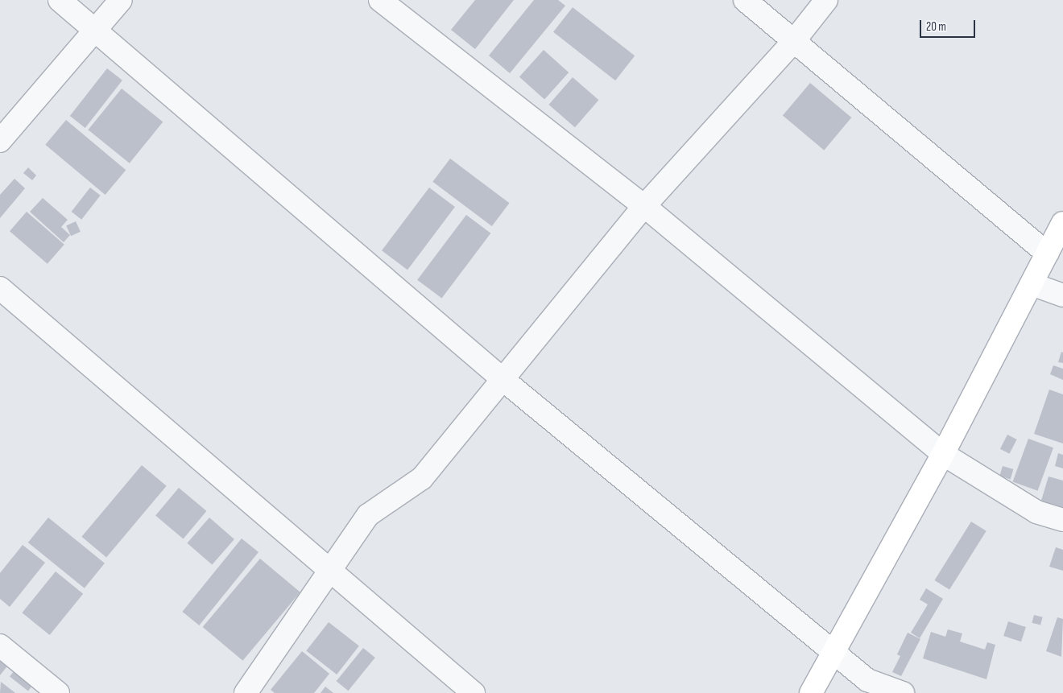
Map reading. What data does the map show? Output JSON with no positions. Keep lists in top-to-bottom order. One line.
{"scale_bar":"20 m"}
